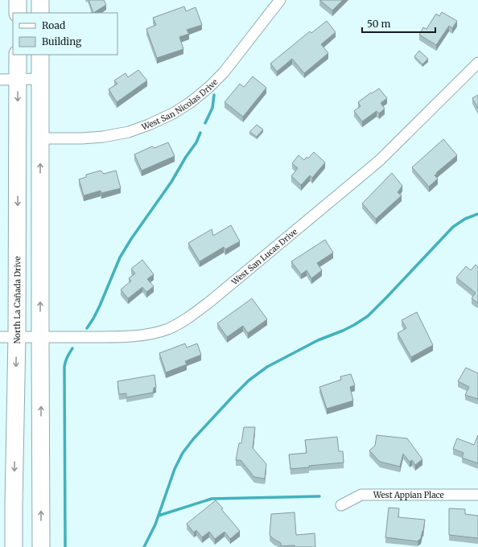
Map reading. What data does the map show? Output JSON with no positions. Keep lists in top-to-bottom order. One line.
{"streets":{"main road":["North La Cañada Drive"],"street":["West San Nicolas Drive","West San Lucas Drive","West Appian Place"]},"crossings":[["West San Lucas Drive","North La Cañada Drive"]],"legend":["Road","Building"],"scale_bar":"50 m"}
